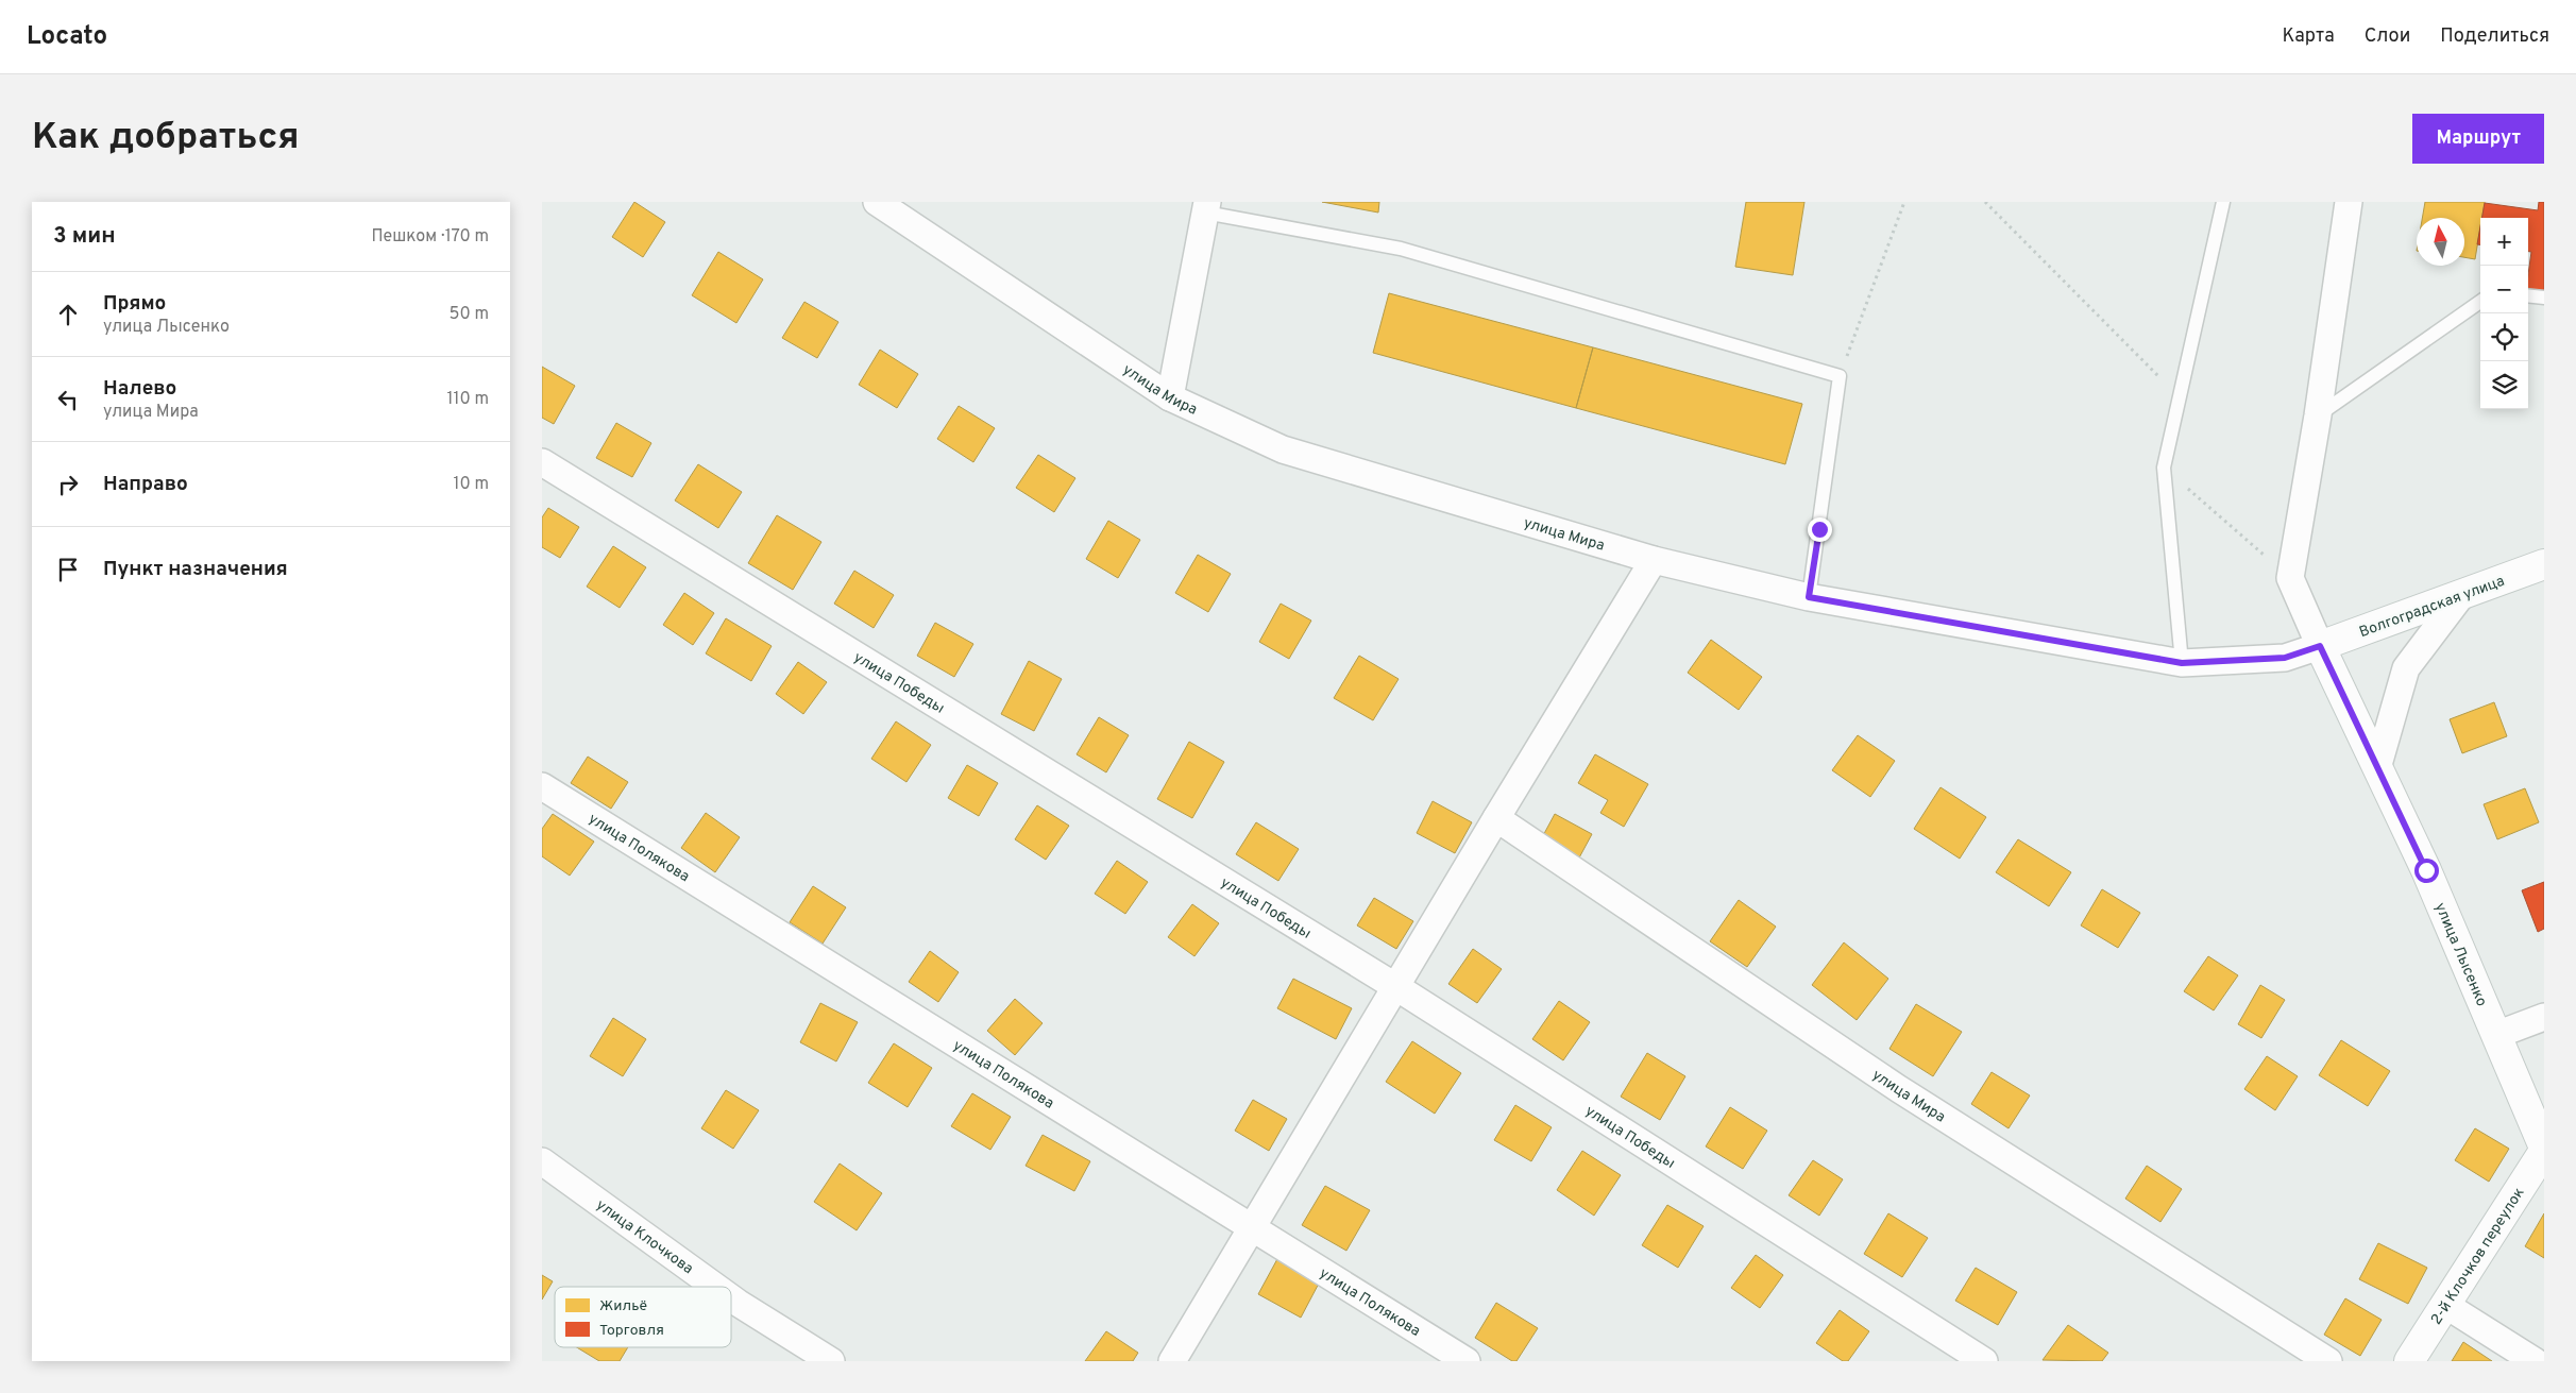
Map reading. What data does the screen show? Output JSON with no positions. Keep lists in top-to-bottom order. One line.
{"streets":{"street":["улица Мира","Волгоградская улица","улица Победы","улица Полякова","улица Лысенко","улица Клочкова","2-й Клочков переулок"]},"crossings":[["улица Мира","Волгоградская улица"],["улица Мира","улица Лысенко"],["Волгоградская улица","улица Лысенко"],["улица Лысенко","2-й Клочков переулок"]],"legend":["Жильё","Торговля"],"north":"top","page":{"header":"Locato","nav":["Карта","Слои","Поделиться"],"buttons":"Маршрут","title":"Как добраться","heading":["3 мин","Пешком · 170 m"],"map_buttons":["+","−"],"list":[["Прямо","улица Лысенко","50 m"],["Налево","улица Мира","110 m"],["Направо","10 m"],"Пункт назначения"]}}
